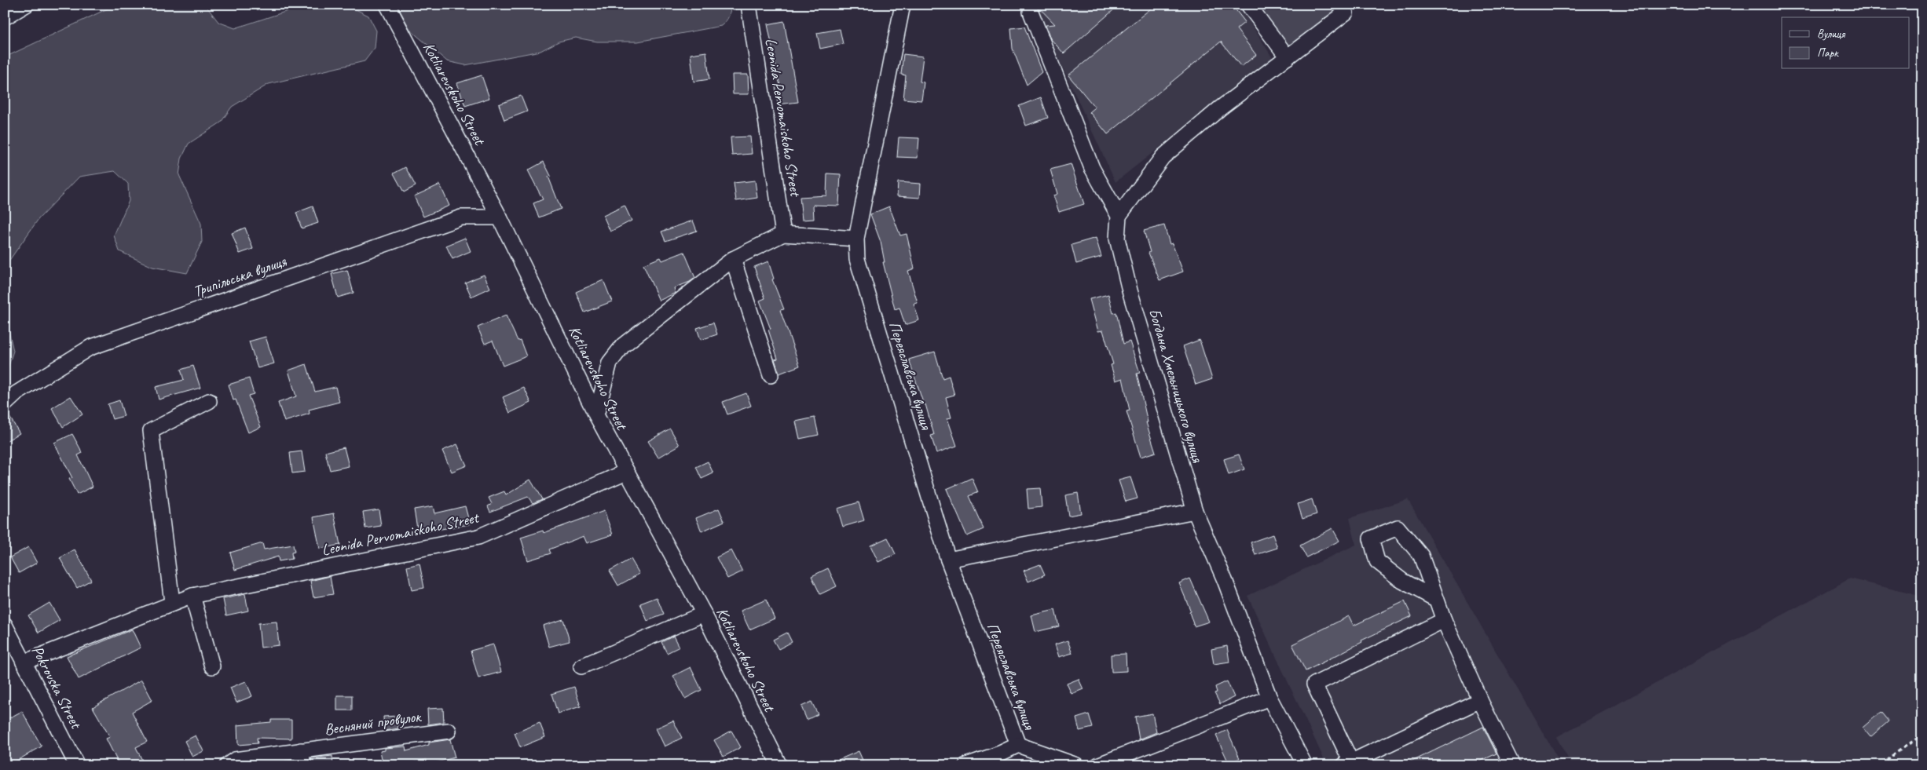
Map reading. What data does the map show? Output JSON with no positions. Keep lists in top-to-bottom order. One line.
{"streets":{"street":["Kotliarevskoho Street","Leonida Pervomaiskoho Street","Трипільська вулиця","Переяславська вулиця","Богдана Хмельницького вулиця","Pokrovska Street","Весняний провулок"]},"crossings":[["Kotliarevskoho Street","Leonida Pervomaiskoho Street"],["Kotliarevskoho Street","Трипільська вулиця"],["Leonida Pervomaiskoho Street","Pokrovska Street"]],"legend":["Вулиця","Парк"]}
